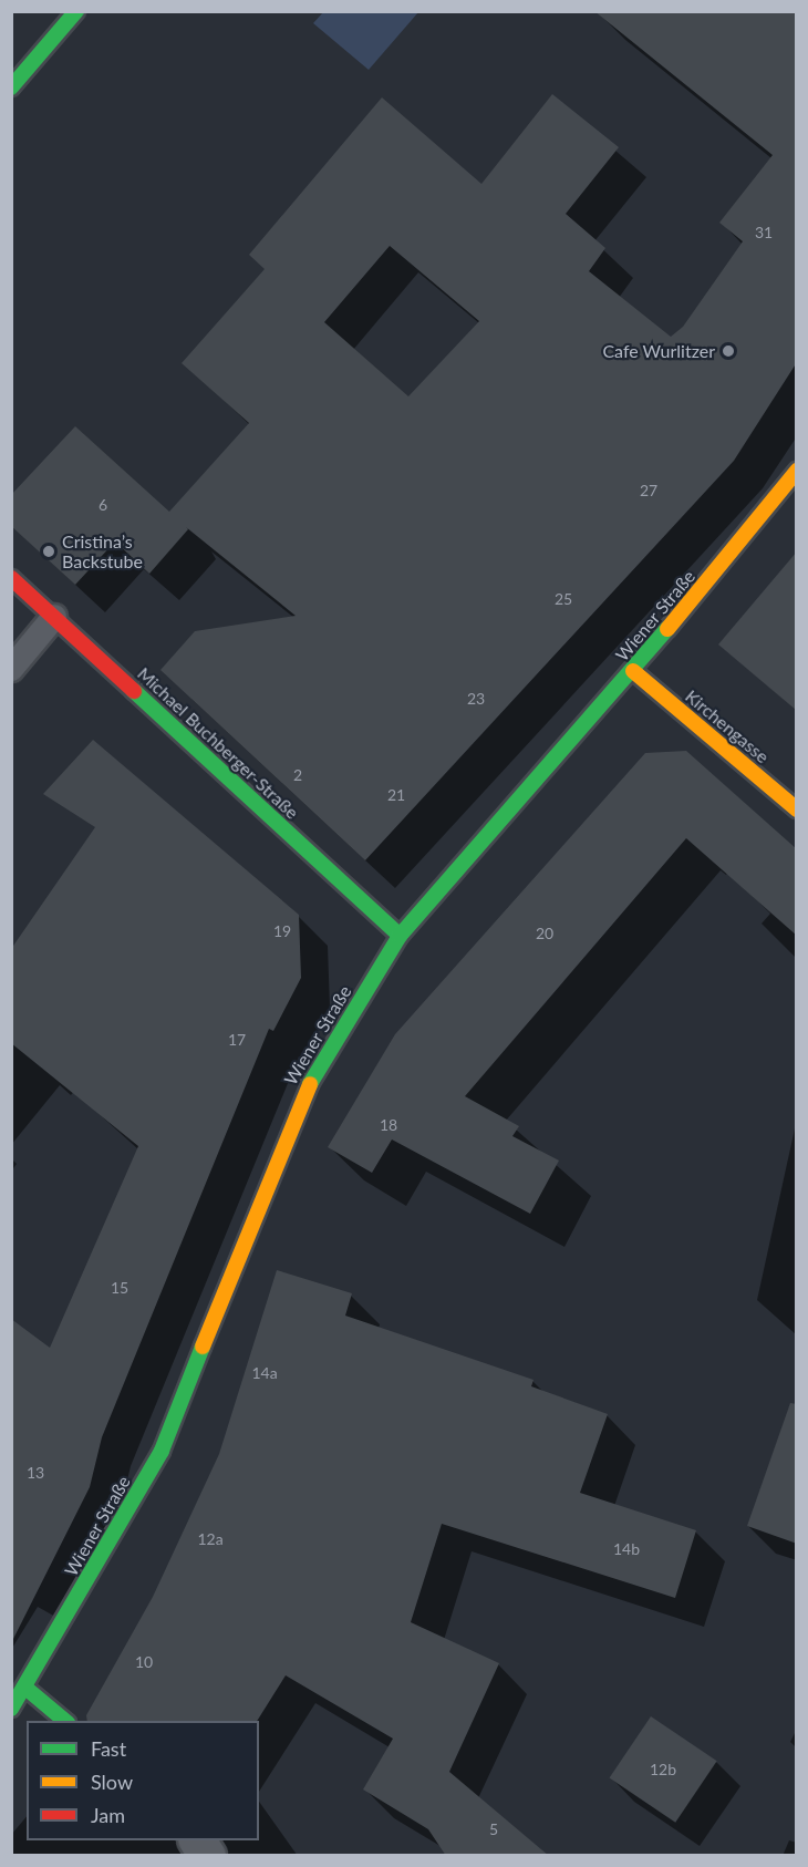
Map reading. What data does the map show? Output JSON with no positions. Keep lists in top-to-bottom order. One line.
{"streets":{"main road":["Wiener Straße","Kirchengasse","Michael Buchberger-Straße"]},"crossings":[["Wiener Straße","Kirchengasse"],["Wiener Straße","Michael Buchberger-Straße"]],"places":["Cafe Wurlitzer","Cristina’s Backstube"],"house_numbers":["31","27","6","25","23","2","21","19","20","17","18","15","14a","13","12a","14b","10","12b","5"],"legend":["Fast","Slow","Jam"]}
